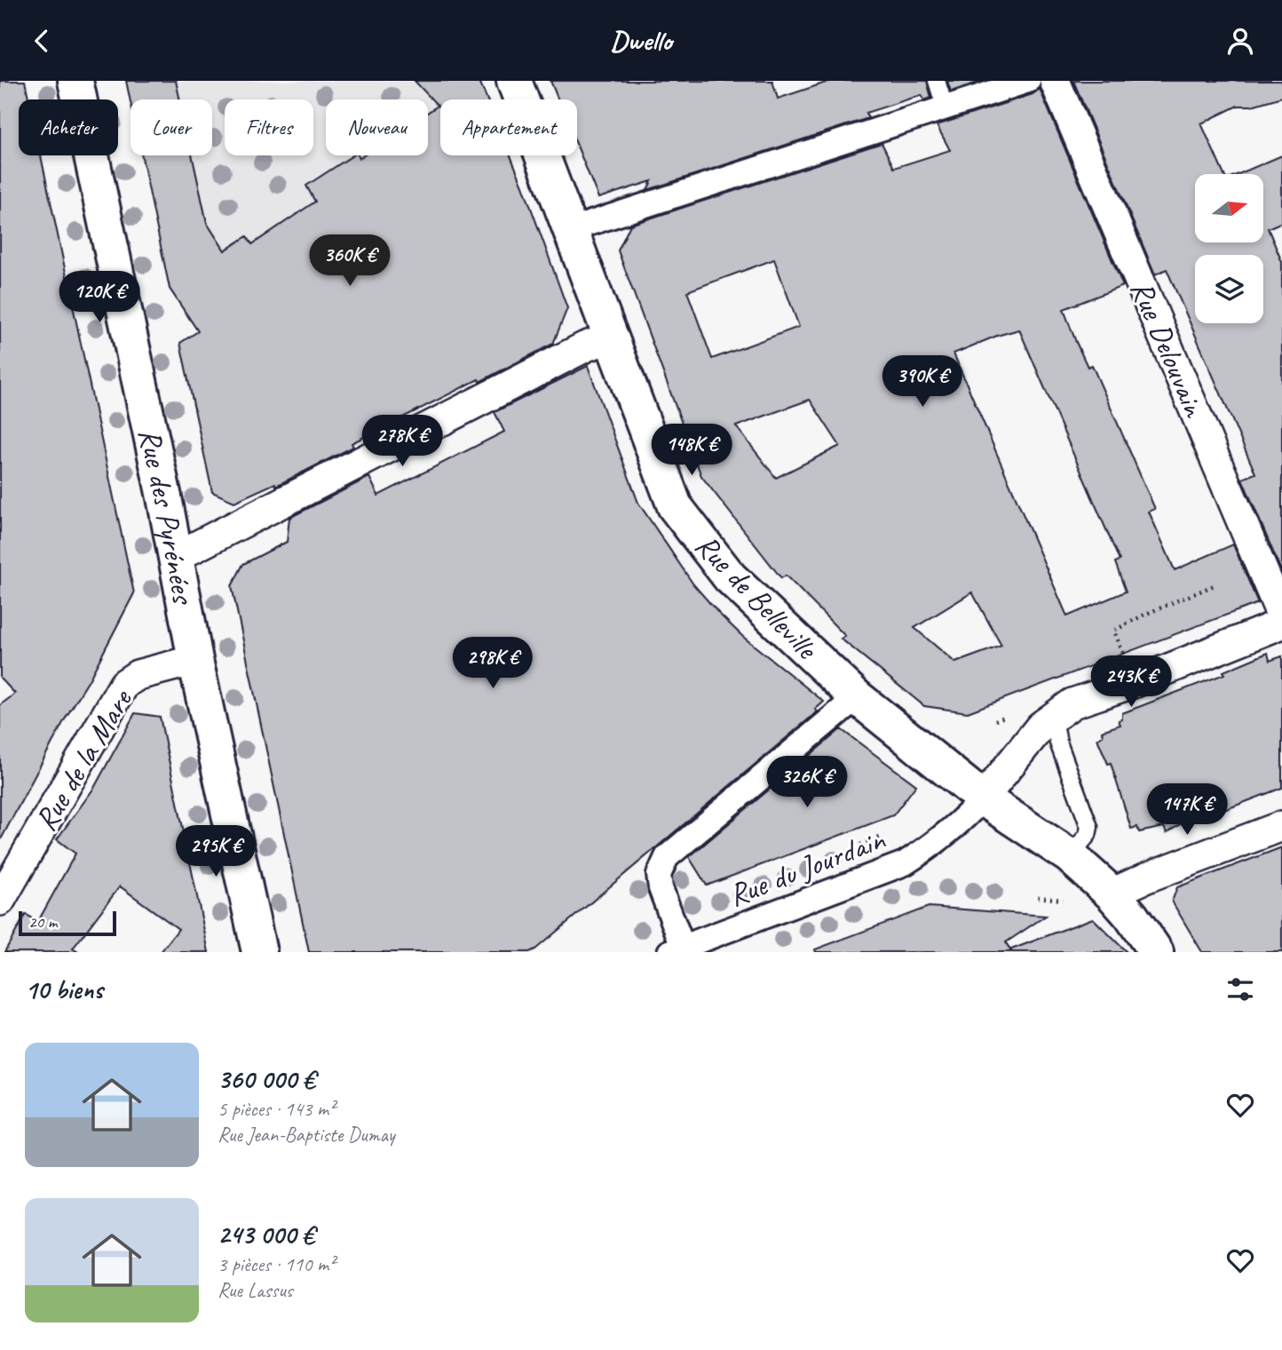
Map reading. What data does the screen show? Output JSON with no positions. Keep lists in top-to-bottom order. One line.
{"streets":{"main road":["Rue des Pyrénées","Rue de Belleville"],"street":["Rue Delouvain","Rue de la Mare","Rue du Jourdain"]},"crossings":[["Rue des Pyrénées","Rue de la Mare"],["Rue de Belleville","Rue du Jourdain"]],"scale_bar":"20 m","north":"right","page":{"header":"Dwello","chip":["Acheter","Louer","Filtres","Nouveau","Appartement"],"price":["360K €","120K €","390K €","278K €","148K €","298K €","243K €","326K €","147K €","295K €"],"scale":"20 m","heading":"10 biens","list":[{"name":"360 000 €","note":"5 pièces · 143 m² · Rue Jean-Baptiste Dumay"},{"name":"243 000 €","note":"3 pièces · 110 m² · Rue Lassus"}]}}
